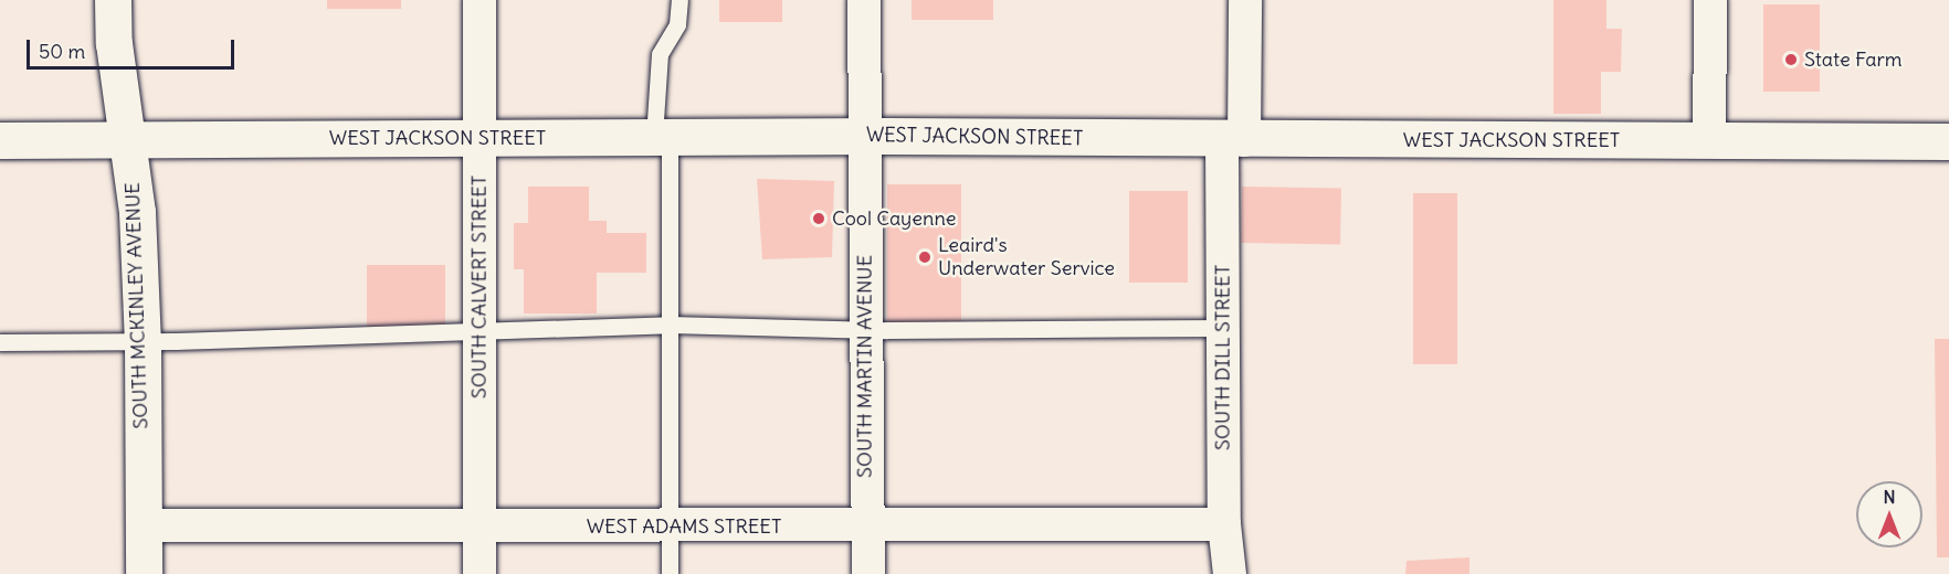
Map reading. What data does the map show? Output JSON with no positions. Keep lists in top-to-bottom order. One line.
{"streets":{"main road":["WEST JACKSON STREET","SOUTH MCKINLEY AVENUE"],"street":["SOUTH CALVERT STREET","SOUTH DILL STREET","SOUTH MARTIN AVENUE","WEST ADAMS STREET"]},"crossings":[["WEST JACKSON STREET","SOUTH CALVERT STREET"],["WEST JACKSON STREET","SOUTH MCKINLEY AVENUE"],["WEST JACKSON STREET","SOUTH DILL STREET"],["WEST JACKSON STREET","SOUTH MARTIN AVENUE"],["SOUTH CALVERT STREET","WEST ADAMS STREET"],["SOUTH MCKINLEY AVENUE","WEST ADAMS STREET"],["SOUTH DILL STREET","WEST ADAMS STREET"],["SOUTH MARTIN AVENUE","WEST ADAMS STREET"]],"places":["State Farm","Cool Cayenne","Leaird's Underwater Service"],"scale_bar":"50 m","north":"top"}
